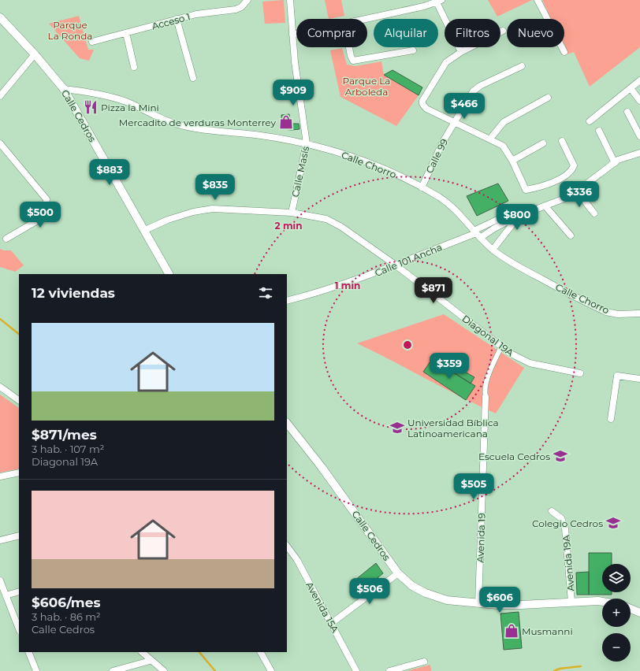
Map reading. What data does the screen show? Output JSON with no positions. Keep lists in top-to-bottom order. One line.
{"streets":{"street":["Acceso 1","Calle Cedros","Calle 99","Calle Chorro","Calle Masís","Calle 101 Ancha","Diagonal 19A","Avenida 19","Avenida 19A","Avenida 15A"]},"crossings":[["Calle Cedros","Calle Chorro"],["Calle Cedros","Avenida 19"],["Calle Cedros","Avenida 19A"],["Calle 99","Calle Chorro"],["Calle Chorro","Calle Masís"],["Calle Chorro","Calle 101 Ancha"],["Calle Masís","Diagonal 19A"],["Calle 101 Ancha","Diagonal 19A"]],"parks":["Parque La Ronda","Parque La Arboleda"],"places":{"restaurant":["Pizza la Mini"],"shop":["Mercadito de verduras Monterrey","Musmanni"],"school or university":["Universidad Bíblica Latinoamericana","Escuela Cedros","Colegio Cedros"]},"page":{"chip":["Comprar","Alquilar","Filtros","Nuevo"],"price":["$909","$466","$883","$835","$336","$500","$800","$871","$359","$505","$506","$606"],"heading":"12 viviendas","list":[{"name":"$871/mes","note":"3 hab. · 107 m² · Diagonal 19A"},{"name":"$606/mes","note":"3 hab. · 86 m² · Calle Cedros"}],"map_buttons":["+","−"]},"rings":["2 min","1 min"]}
